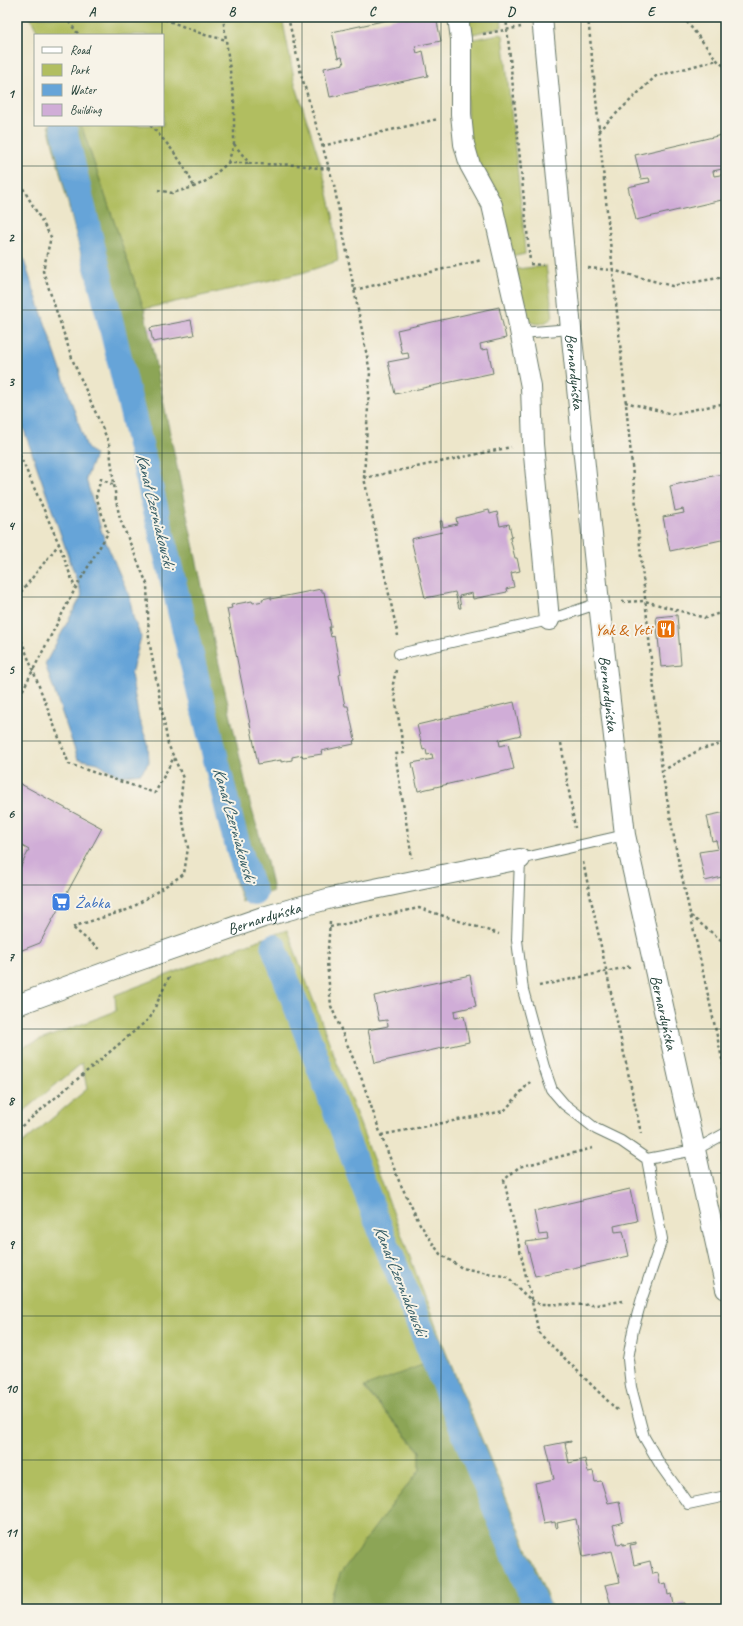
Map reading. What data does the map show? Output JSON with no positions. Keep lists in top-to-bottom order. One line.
{"streets":{"street":["Bernardyńska"]},"water":["Kanał Czerniakowski"],"places":{"restaurant":["Yak & Yeti"],"supermarket":["Żabka"]},"legend":["Road","Park","Water","Building"],"grid":{"columns":["A","B","C","D","E"],"rows":["1","2","3","4","5","6","7","8","9","10","11"]}}
